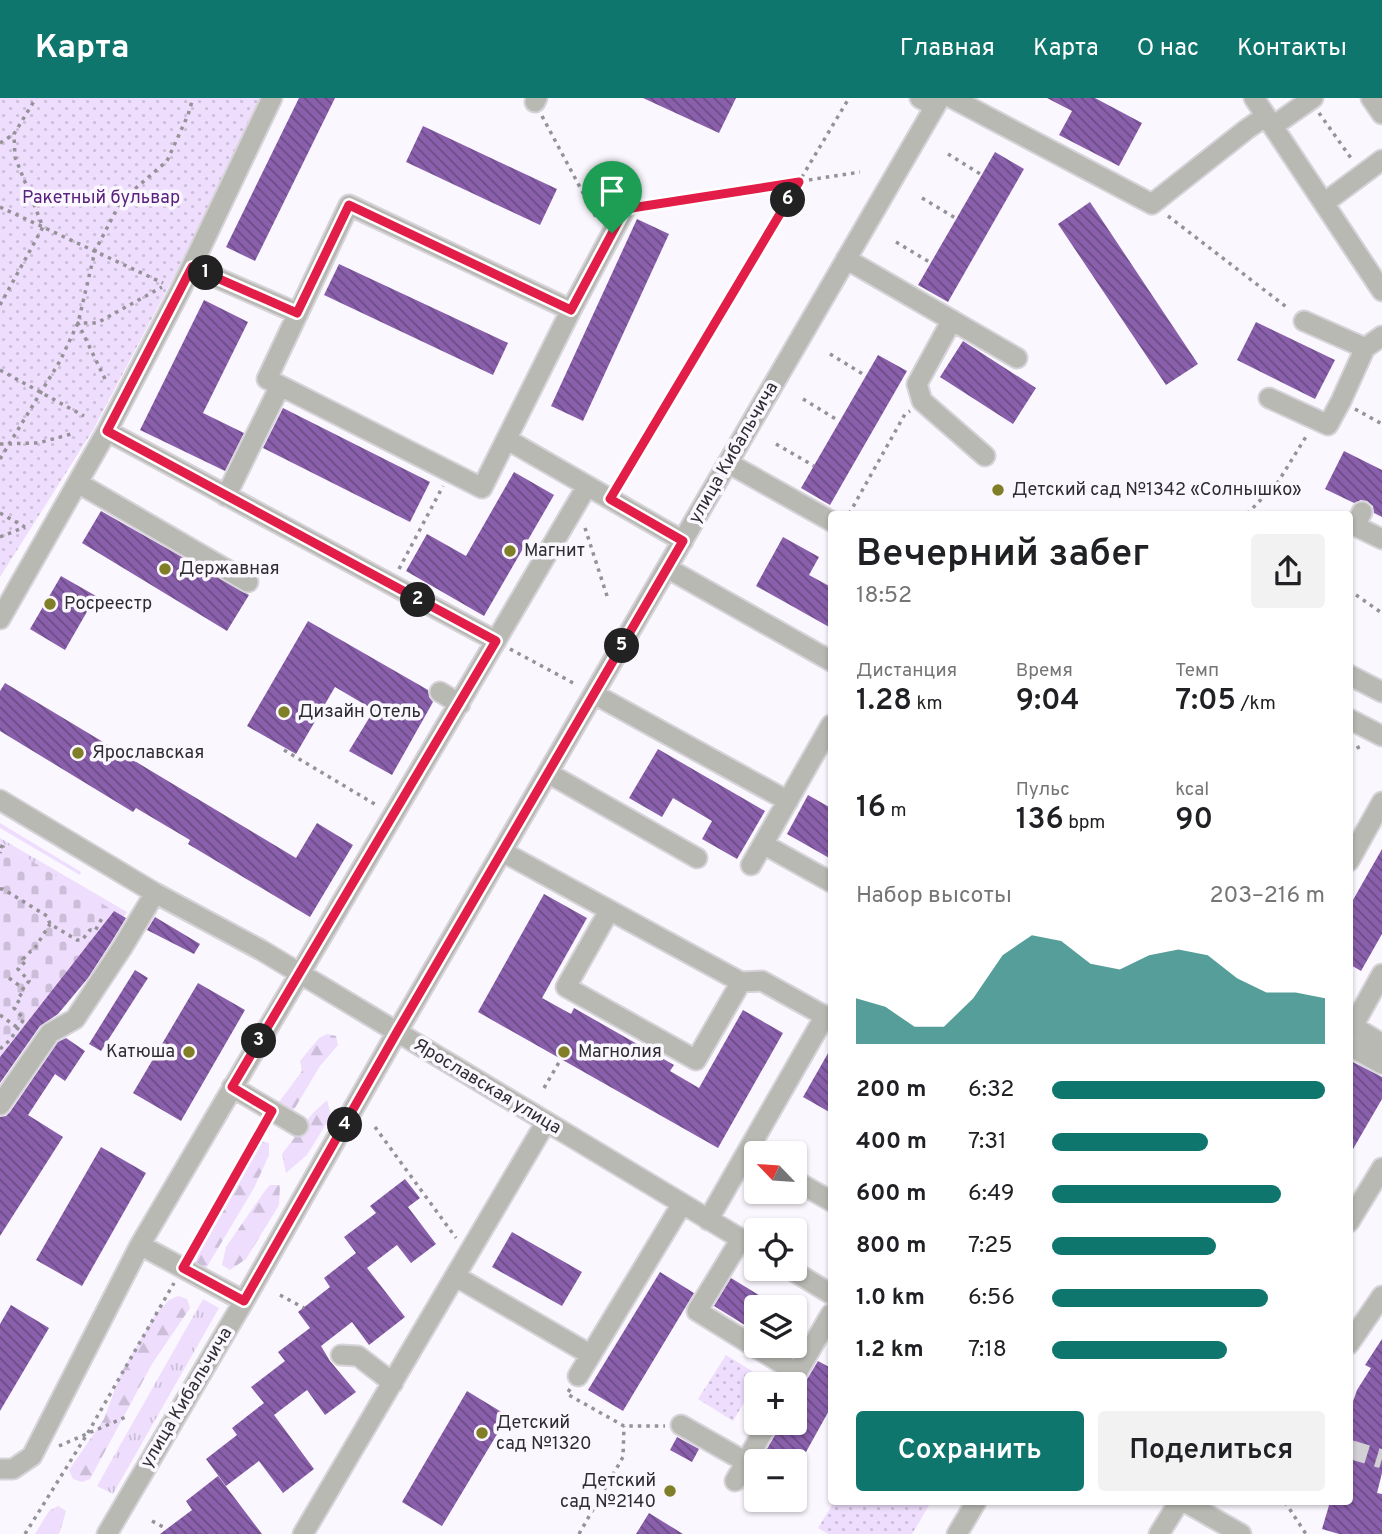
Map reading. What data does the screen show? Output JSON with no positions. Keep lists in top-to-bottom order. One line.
{"streets":{"street":["улица Кибальчича","Ярославская улица"]},"crossings":[["улица Кибальчича","Ярославская улица"]],"parks":["Ракетный бульвар"],"places":["Детский сад №1342 «Солнышко»","Магнит","Державная","Росреестр","Дизайн Отель","Ярославская","Катюша","Магнолия","Детский сад №1320","Детский сад №2140"],"north":"top left","page":{"header":"Карта","nav":["Главная","Карта","О нас","Контакты"],"pins":["6","1","2","5","3","4"],"heading":["Вечерний забег","18:52"],"stats":[["Дистанция","1.28 km"],["Время","9:04"],["Темп","7:05 /km"],["16 m"],["Пульс","136 bpm"],["kcal","90"]],"chart":["Набор высоты","203–216 m"],"list":[{"name":"200 m","note":"6:32"},{"name":"400 m","note":"7:31"},{"name":"600 m","note":"6:49"},{"name":"800 m","note":"7:25"},{"name":"1.0 km","note":"6:56"},{"name":"1.2 km","note":"7:18"}],"map_buttons":["+","−"],"buttons":["Сохранить","Поделиться"]}}
